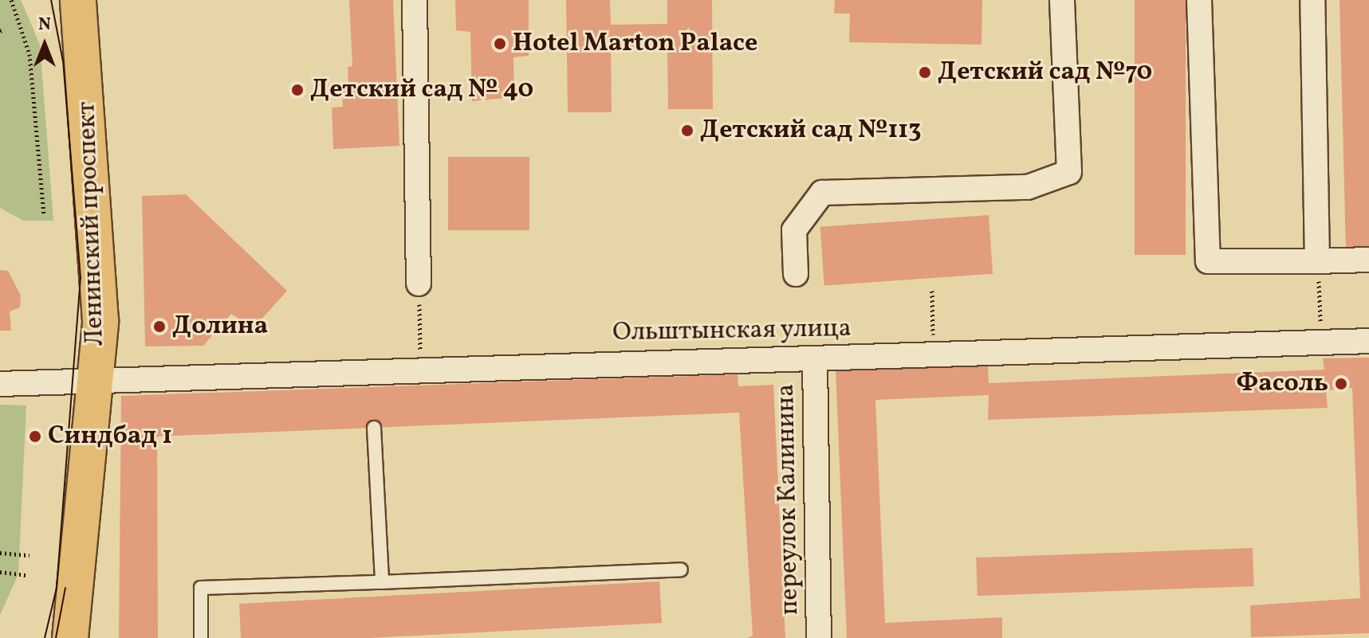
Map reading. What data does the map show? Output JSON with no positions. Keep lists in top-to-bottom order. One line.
{"streets":{"main road":["Ленинский проспект"],"street":["Ольштынская улица","переулок Калинина"]},"crossings":[["Ленинский проспект","Ольштынская улица"],["Ольштынская улица","переулок Калинина"]],"places":["Hotel Marton Palace","Детский сад №70","Детский сад № 40","Детский сад №113","Долина","Фасоль","Синдбад 1"],"north":"top"}
